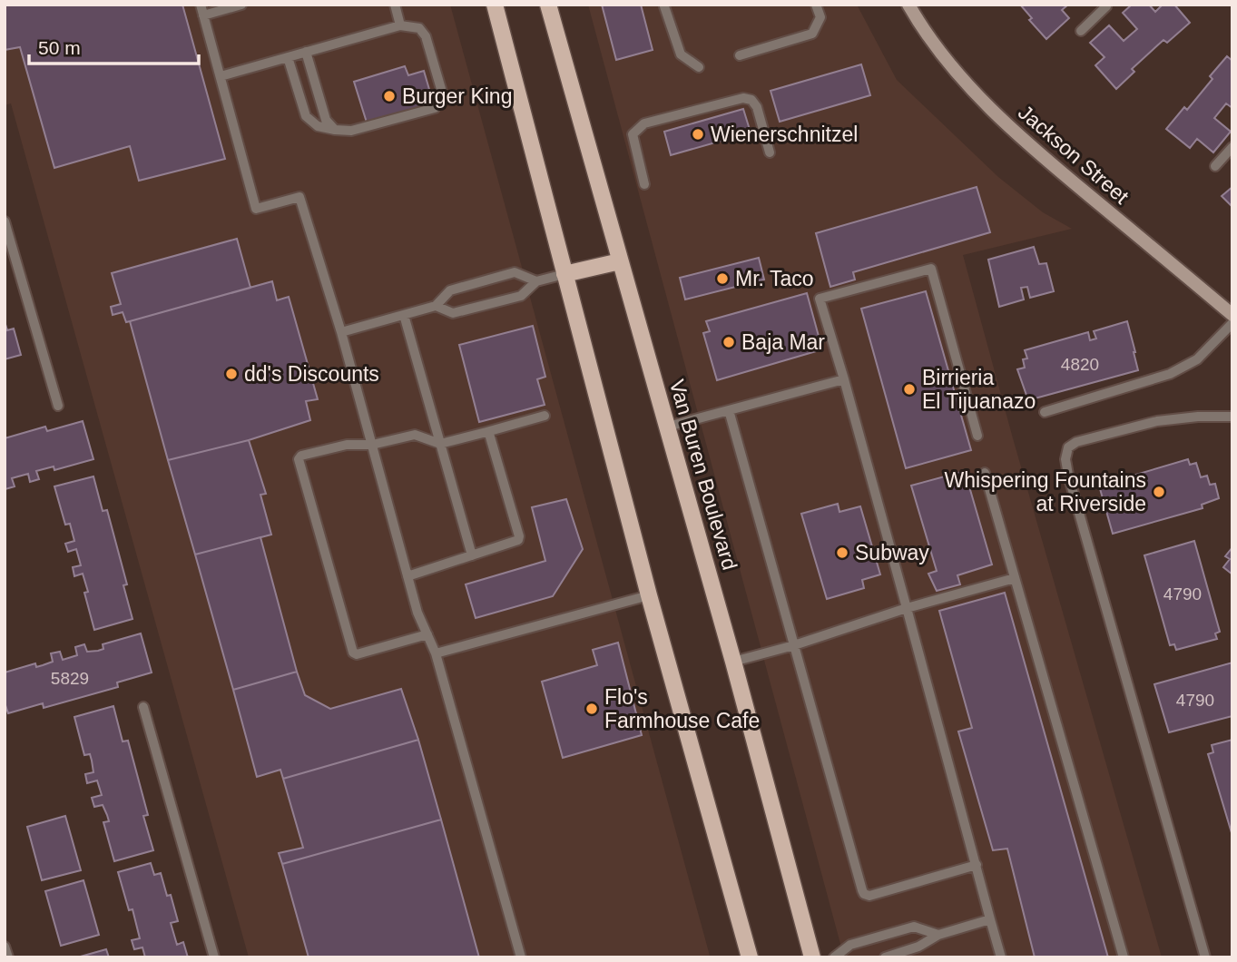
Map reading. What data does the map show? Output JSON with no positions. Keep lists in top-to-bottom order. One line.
{"streets":{"main road":["Jackson Street","Van Buren Boulevard"]},"places":["Burger King","Wienerschnitzel","Mr. Taco","Baja Mar","dd's Discounts","Birrieria El Tijuanazo","Whispering Fountains at Riverside","Subway","Flo's Farmhouse Cafe"],"house_numbers":["4820","4790","5829","4790"],"scale_bar":"50 m"}
